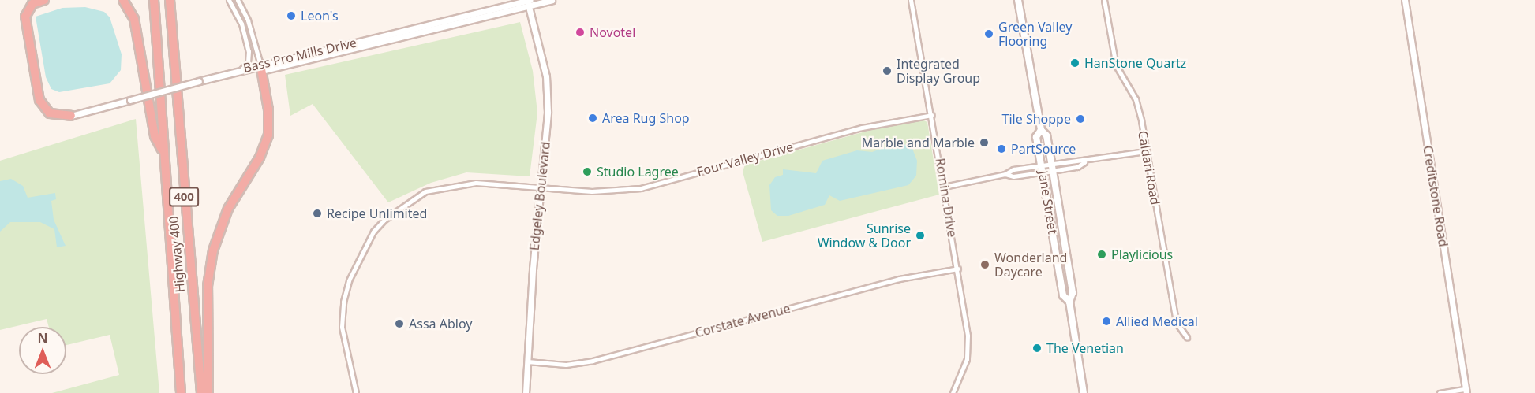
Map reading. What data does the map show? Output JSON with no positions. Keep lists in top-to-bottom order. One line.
{"streets":{"highway":["400","Highway 400"],"main road":["Jane Street"],"street":["Bass Pro Mills Drive","Four Valley Drive","Caldari Road","Edgeley Boulevard","Creditstone Road","Romina Drive","Corstate Avenue"]},"crossings":[["Bass Pro Mills Drive","Edgeley Boulevard"],["Four Valley Drive","Edgeley Boulevard"],["Four Valley Drive","Romina Drive"],["Edgeley Boulevard","Corstate Avenue"],["Romina Drive","Corstate Avenue"]],"places":["Leon's","Novotel","Green Valley Flooring","HanStone Quartz","Integrated Display Group","Area Rug Shop","Tile Shoppe","Marble and Marble","PartSource","Studio Lagree","Recipe Unlimited","Sunrise Window & Door","Playlicious","Wonderland Daycare","Allied Medical","Assa Abloy","The Venetian"],"north":"top"}
